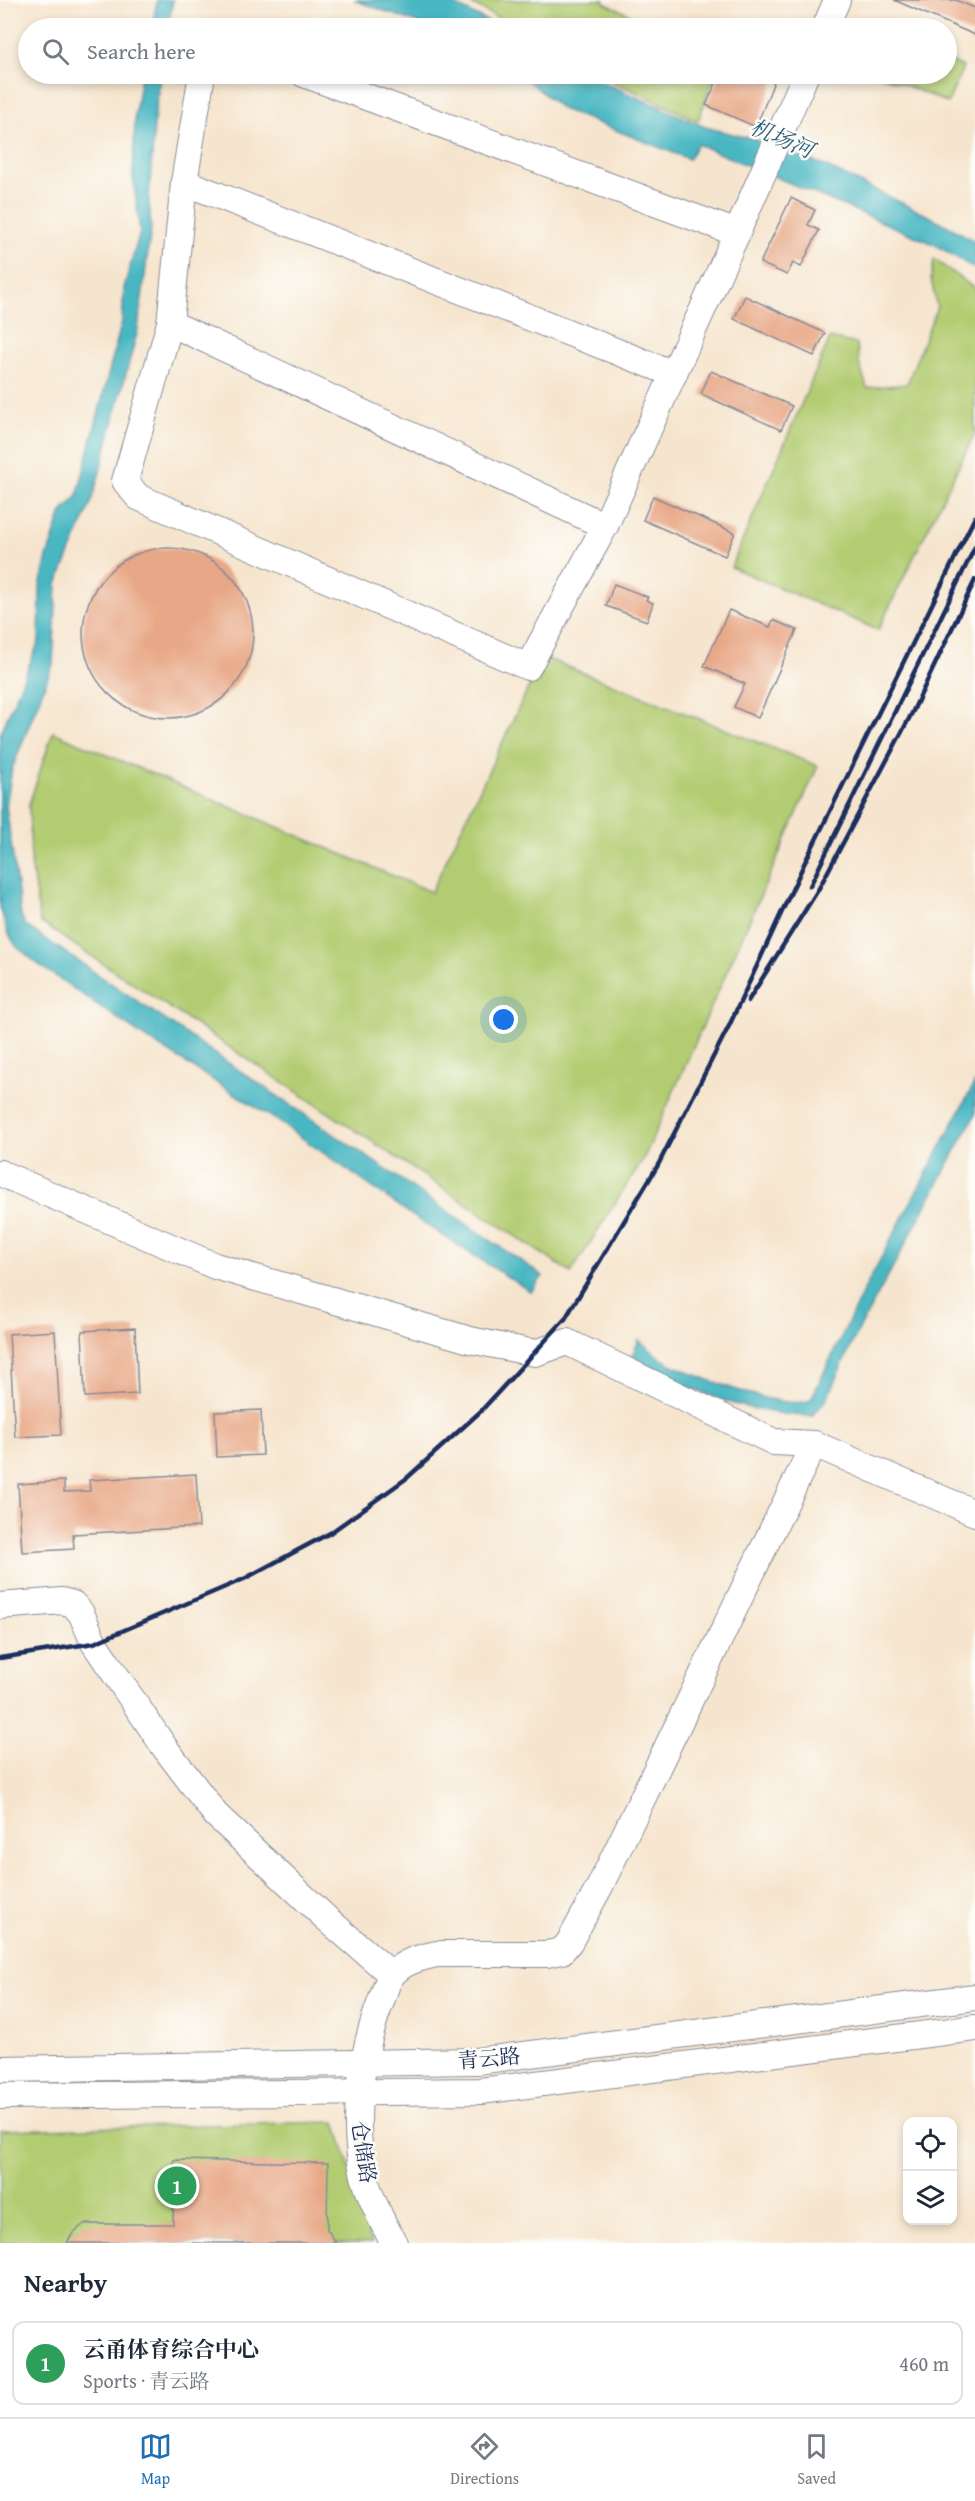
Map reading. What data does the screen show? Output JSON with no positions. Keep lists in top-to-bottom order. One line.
{"streets":{"street":["青云路","仓储路"]},"crossings":[["青云路","仓储路"]],"water":["机场河"],"page":{"search":"Search here","pins":"1","heading":"Nearby","list":[{"mark":"1","name":"云甬体育综合中心","note":"Sports · 青云路","value":"460 m"}],"nav":["Map","Directions","Saved"]}}
